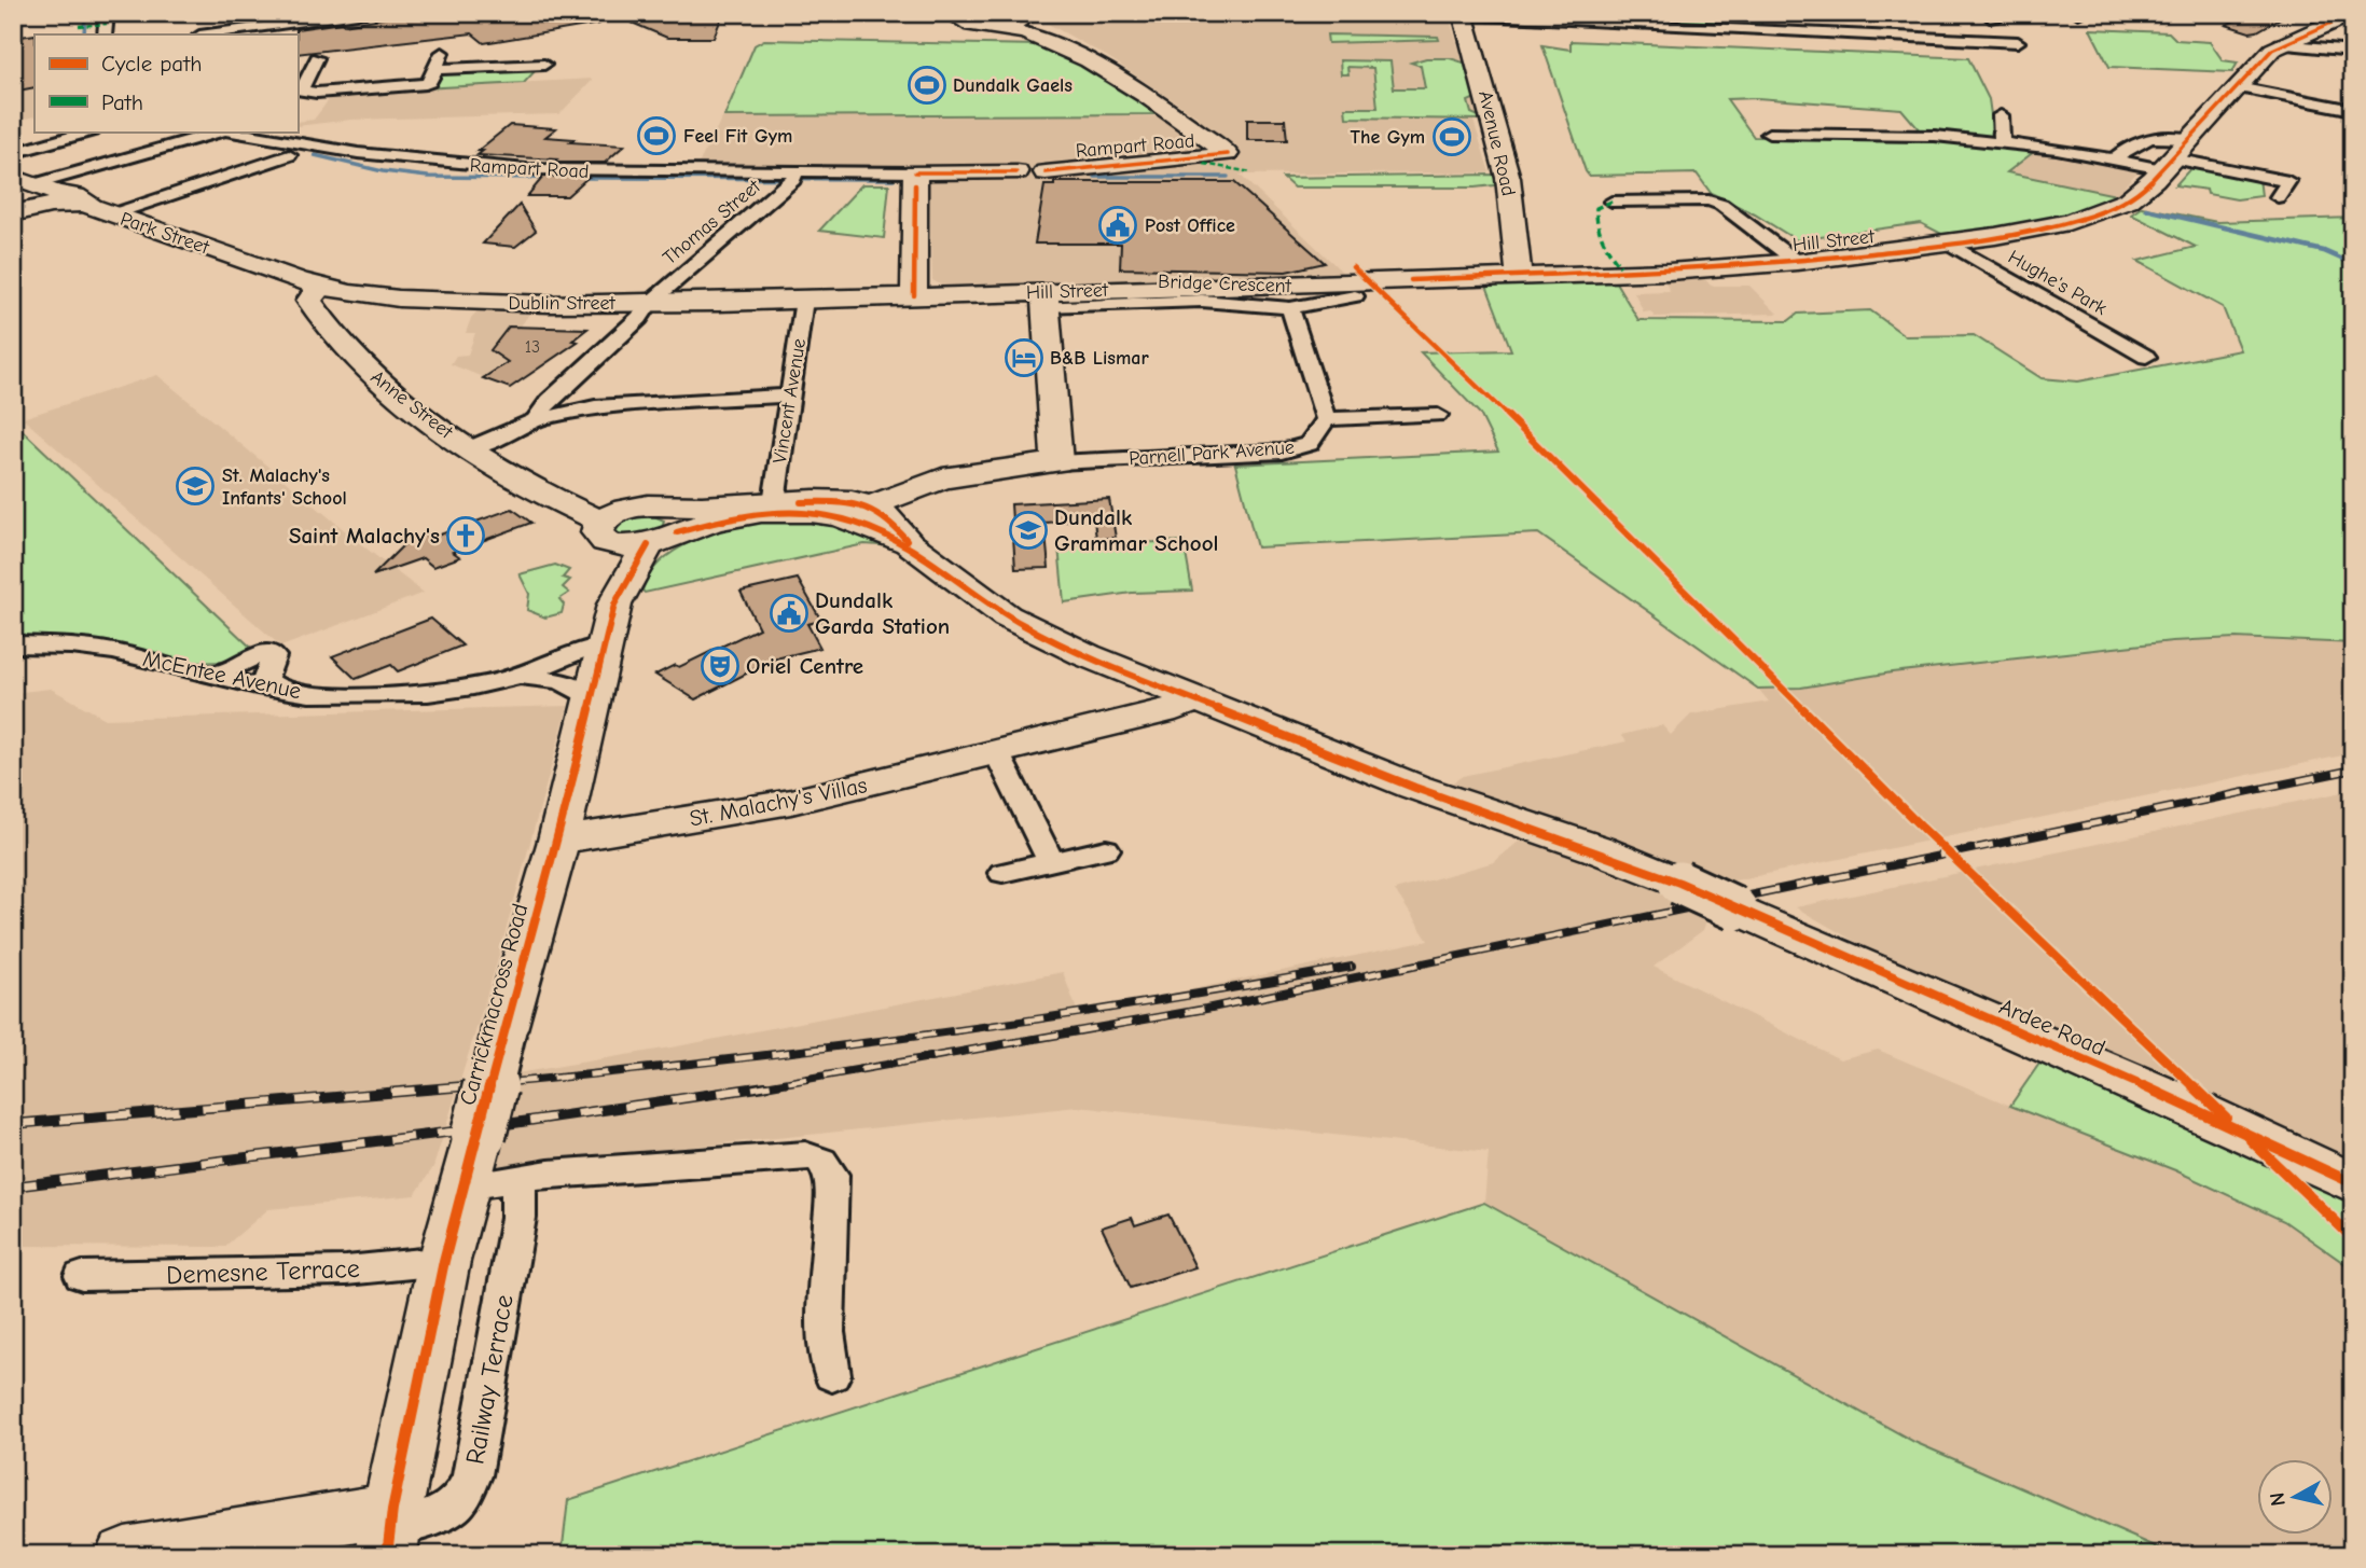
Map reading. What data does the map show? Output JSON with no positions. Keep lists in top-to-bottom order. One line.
{"streets":{"main road":["Avenue Road","Rampart Road","Park Street","Hill Street","Dublin Street","Anne Street","St. Malachy's Villas","Carrickmacross Road","Ardee Road"],"street":["Thomas Street","Hughe's Park","Bridge Crescent","Vincent Avenue","Parnell Park Avenue","McEntee Avenue","Demesne Terrace","Railway Terrace"]},"crossings":[["Avenue Road","Hill Street"],["Rampart Road","Thomas Street"],["Thomas Street","Dublin Street"],["Park Street","Dublin Street"],["Park Street","Anne Street"],["Hill Street","Hughe's Park"],["Hill Street","Bridge Crescent"],["Hill Street","Dublin Street"],["Hill Street","Vincent Avenue"],["Dublin Street","Vincent Avenue"],["Dublin Street","Anne Street"],["McEntee Avenue","Carrickmacross Road"],["St. Malachy's Villas","Carrickmacross Road"],["St. Malachy's Villas","Ardee Road"],["Carrickmacross Road","Demesne Terrace"]],"places":{"sports":["Dundalk Gaels","Feel Fit Gym","The Gym"],"public building":["Post Office","Dundalk Garda Station"],"hotel":["B&B Lismar"],"school or university":["St. Malachy's Infants' School","Dundalk Grammar School"],"church":["Saint Malachy's"],"theatre":["Oriel Centre"]},"house_numbers":["13"],"legend":["Cycle path","Path"],"north":"left"}
